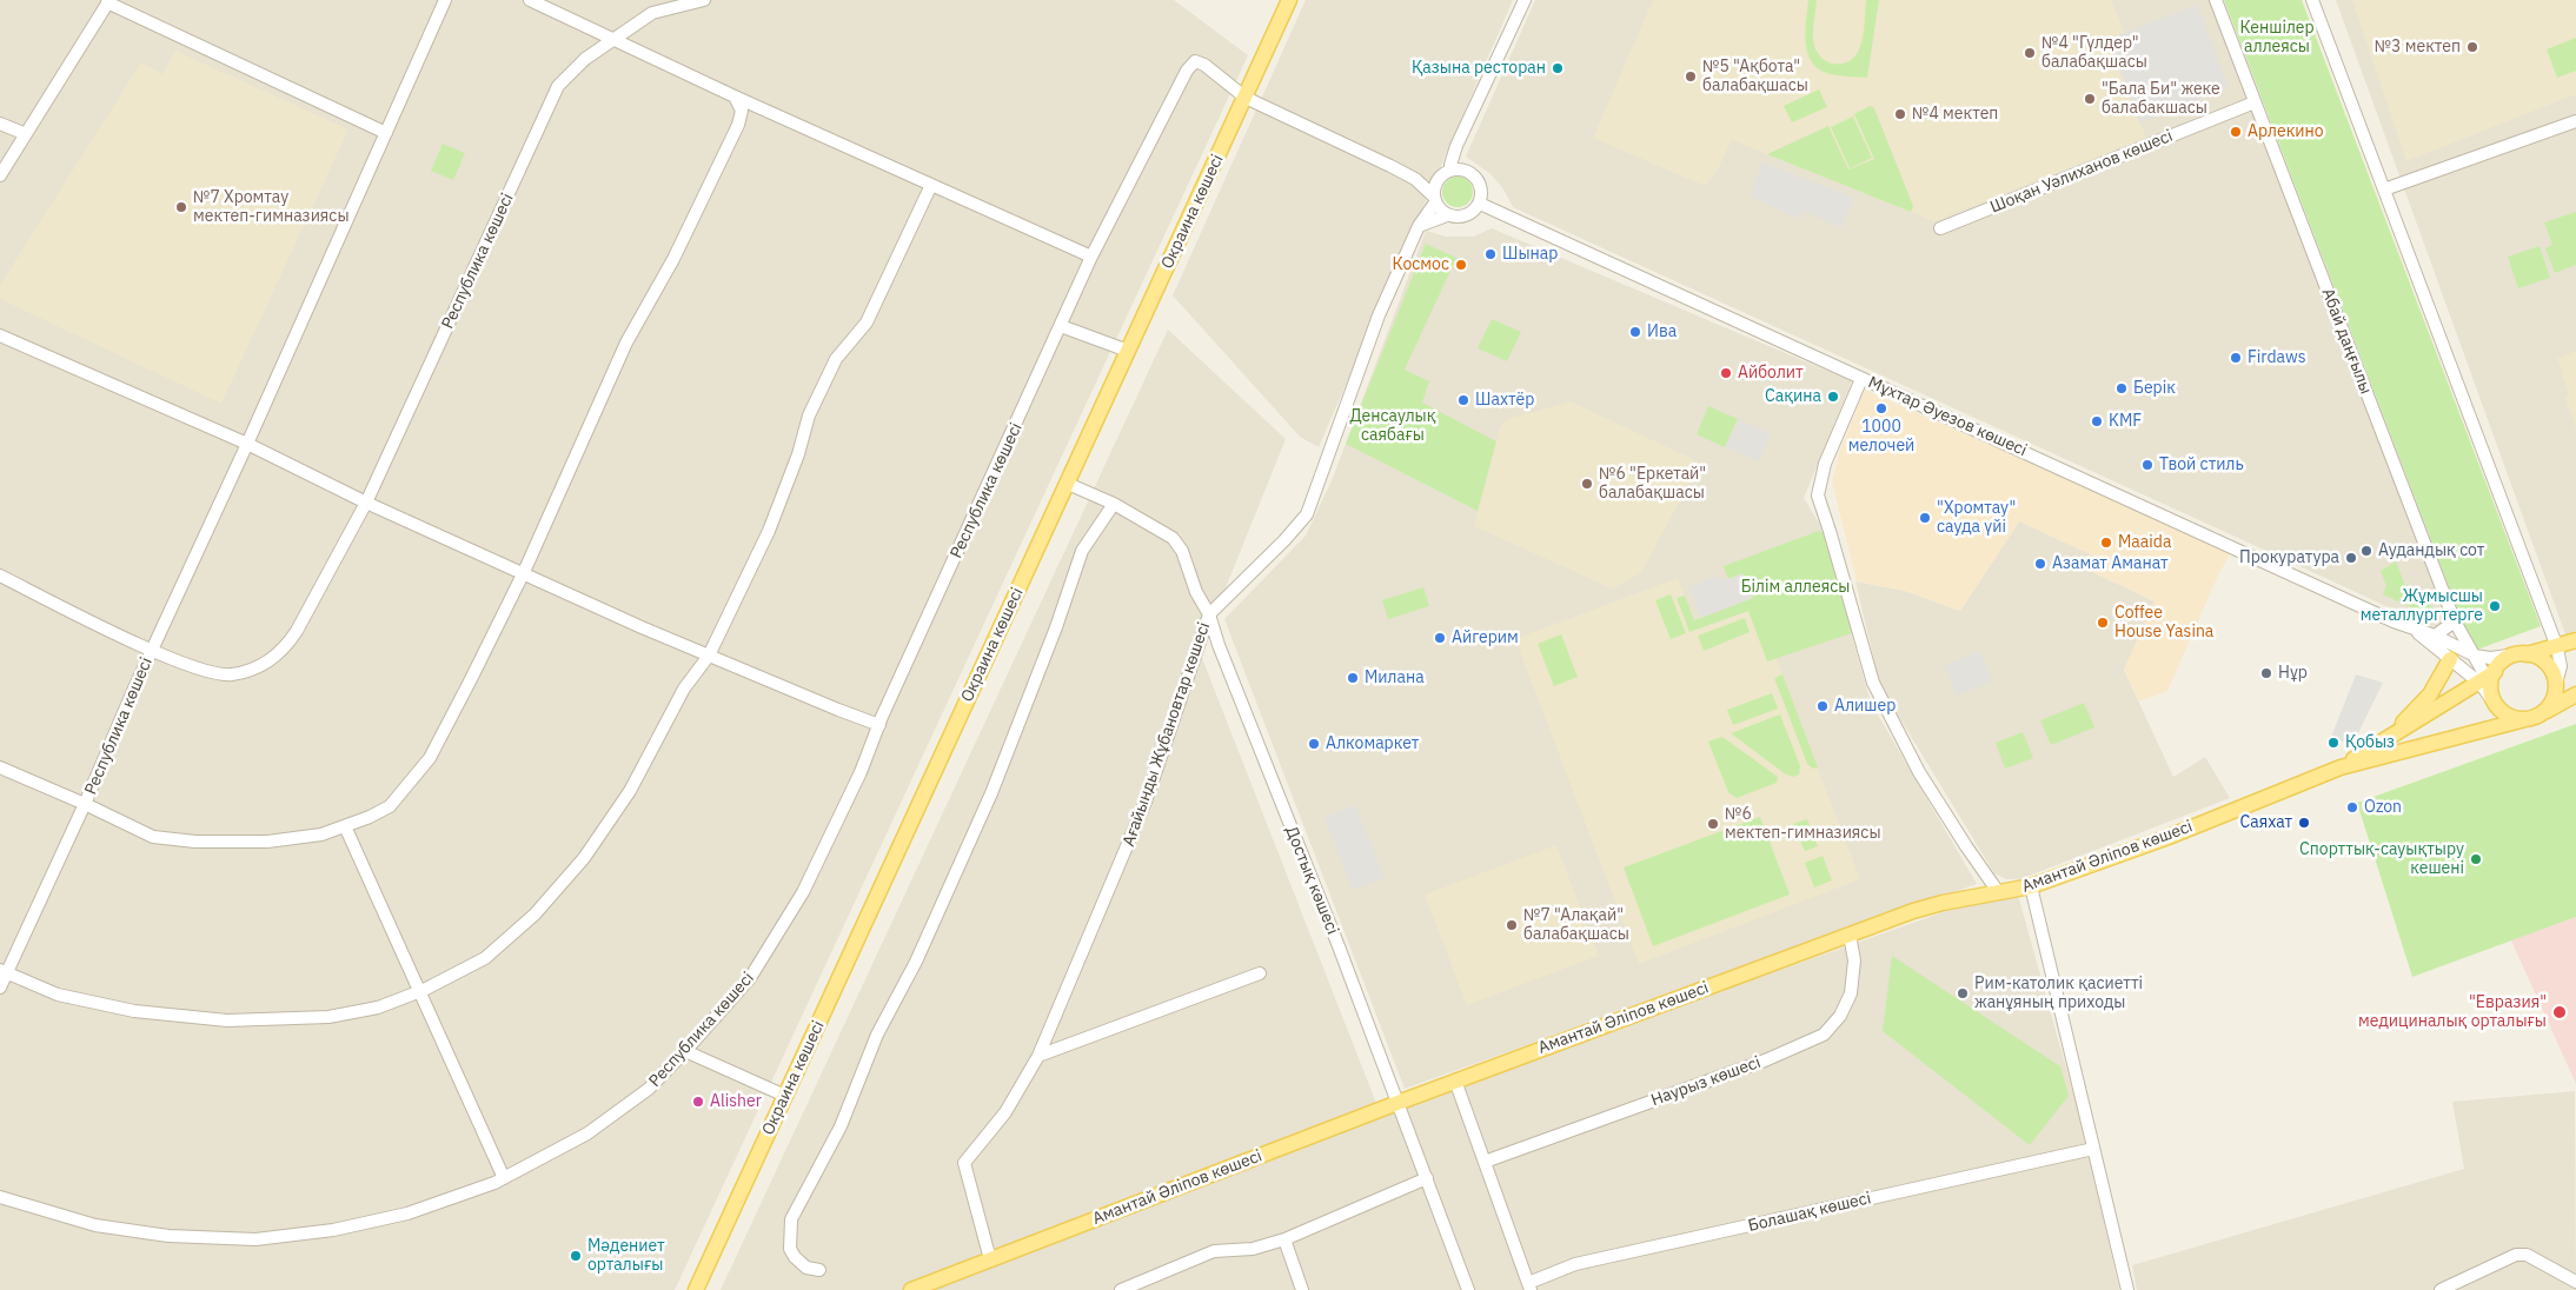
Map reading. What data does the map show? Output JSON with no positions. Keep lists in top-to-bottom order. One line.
{"streets":{"main road":["Окраина көшесі","Амантай Әліпов көшесі"],"street":["Шоқан Уәлиханов көшесі","Республика көшесі","Абай даңғылы","Мұхтар Әуезов көшесі","Ағайынды Жұбановтар көшесі","Достық көшесі","Наурыз көшесі","Болашақ көшесі"]},"crossings":[["Шоқан Уәлиханов көшесі","Абай даңғылы"],["Окраина көшесі","Республика көшесі"],["Окраина көшесі","Достық көшесі"],["Абай даңғылы","Мұхтар Әуезов көшесі"],["Абай даңғылы","Амантай Әліпов көшесі"],["Мұхтар Әуезов көшесі","Ағайынды Жұбановтар көшесі"],["Мұхтар Әуезов көшесі","Амантай Әліпов көшесі"],["Ағайынды Жұбановтар көшесі","Амантай Әліпов көшесі"],["Ағайынды Жұбановтар көшесі","Достық көшесі"],["Амантай Әліпов көшесі","Достық көшесі"],["Амантай Әліпов көшесі","Наурыз көшесі"]],"parks":["Кеншілер аллеясы","Денсаулық саябағы","Білім аллеясы"],"places":["№3 мектеп","№4 \"Гүлдер\" балабақшасы","Қазына ресторан","№5 \"Ақбота\" балабақшасы","\"Бала Би\" жеке балабакшасы","№4 мектеп","Арлекино","№7 Хромтау мектеп-гимназиясы","Шынар","Космос","Ива","Firdaws","Айболит","Берік","Сақина","Шахтёр","1000 мелочей","KMF","Твой стиль","№6 \"Еркетай\" балабақшасы","\"Хромтау\" сауда үйі","Maaida","Аудандық сот","Прокуратура","Азамат Аманат","Жұмысшы металлургтерге","Coffee House Yasina","Айгерим","Нұр","Милана","Алишер","Қобыз","Алкомаркет","Ozon","Саяхат","№6 мектеп-гимназиясы","Спорттық-сауықтыру кешені","№7 \"Алақай\" балабақшасы","Рим-католик қасиетті жанұяның приходы","\"Евразия\" медициналық орталығы","Alisher","Мәдениет орталығы"]}
